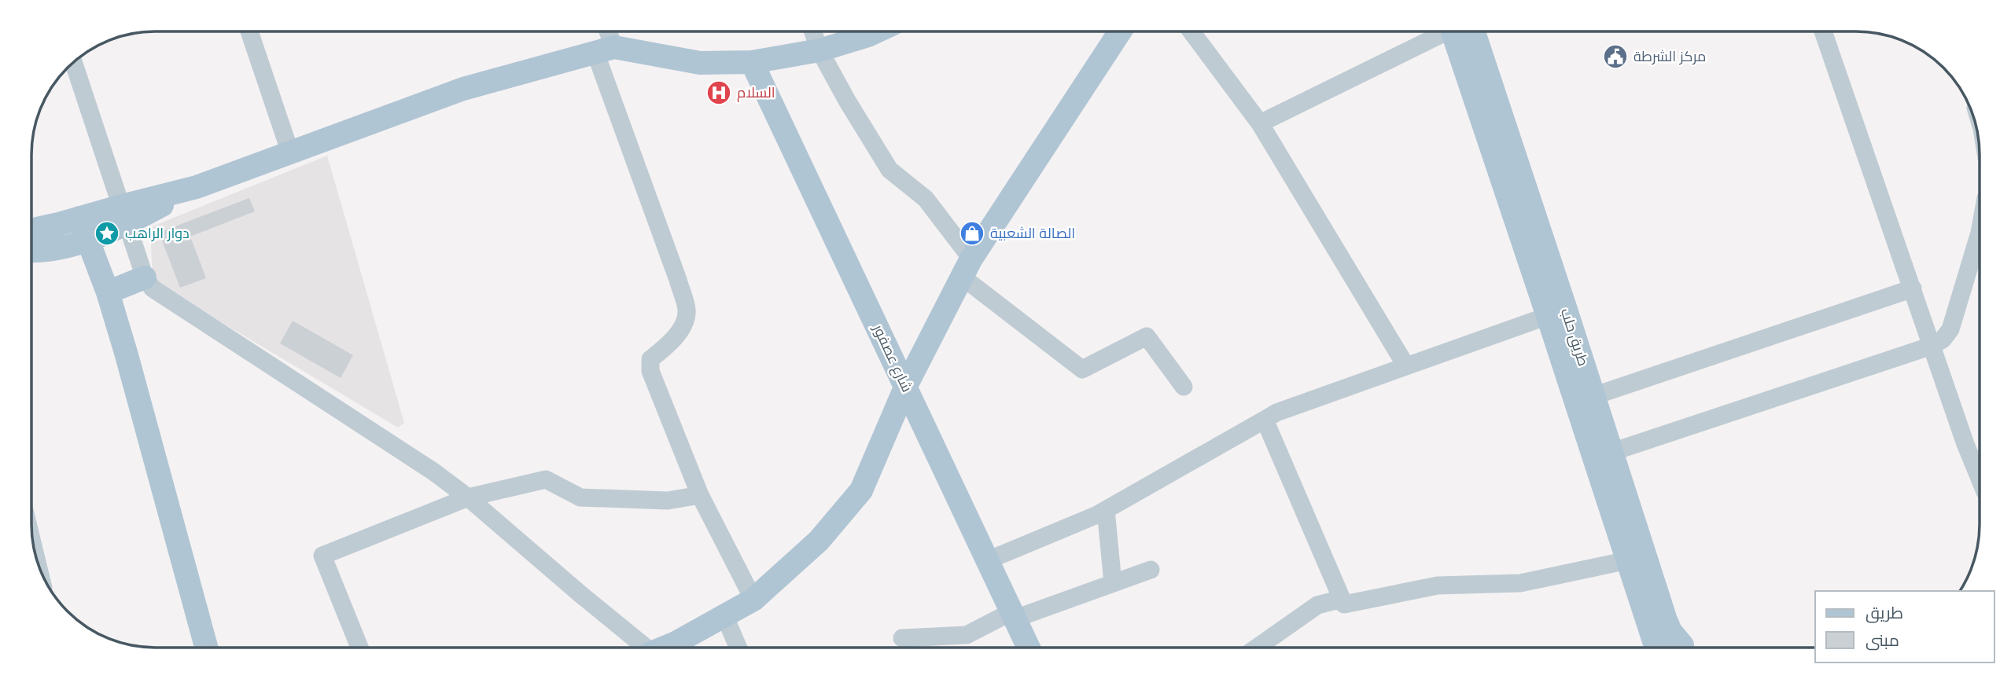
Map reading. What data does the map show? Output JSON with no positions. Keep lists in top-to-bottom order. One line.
{"streets":{"main road":["طريق حلب","شارع عصفور"]},"places":{"public building":["مركز الشرطة"],"hospital":["السلام"],"place":["دوار الراهب"],"shop":["الصالة الشعبية"]},"legend":["طريق","مبنى"]}
